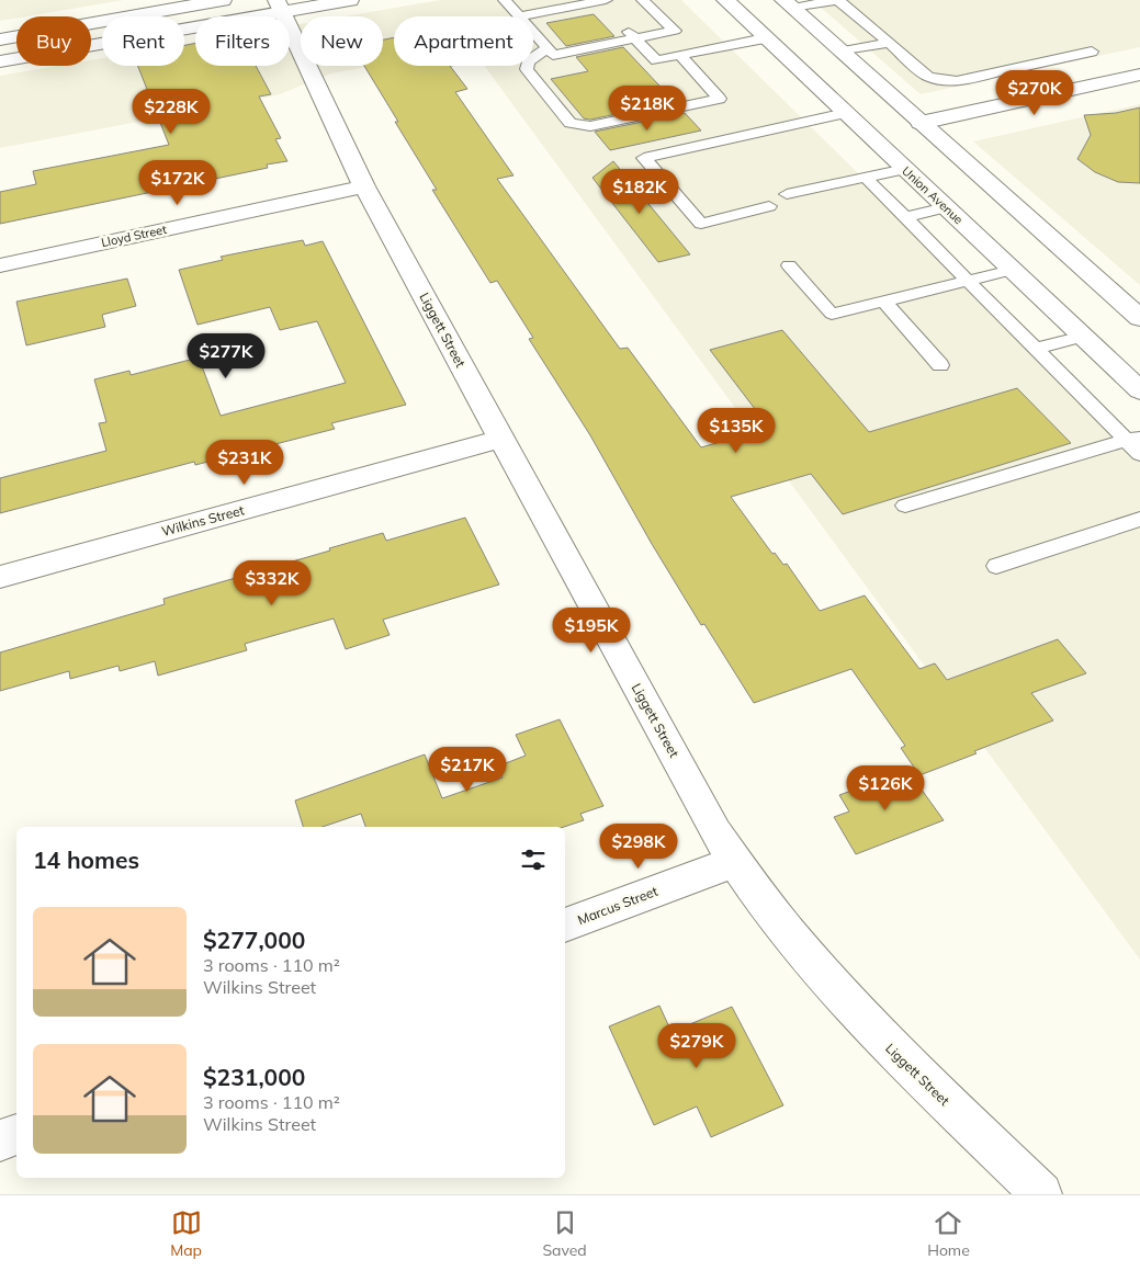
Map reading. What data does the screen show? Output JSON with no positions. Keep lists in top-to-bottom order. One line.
{"streets":{"main road":["Union Avenue","Lloyd Street","Liggett Street","Wilkins Street","Marcus Street"]},"crossings":[["Lloyd Street","Liggett Street"],["Liggett Street","Wilkins Street"],["Liggett Street","Marcus Street"]],"page":{"chip":["Buy","Rent","Filters","New","Apartment"],"price":["$270K","$218K","$228K","$172K","$182K","$277K","$135K","$231K","$332K","$195K","$217K","$126K","$298K","$279K"],"heading":"14 homes","list":[{"name":"$277,000","note":"3 rooms · 110 m² · Wilkins Street"},{"name":"$231,000","note":"3 rooms · 110 m² · Wilkins Street"}],"tabs":["Map","Saved","Home"]}}
